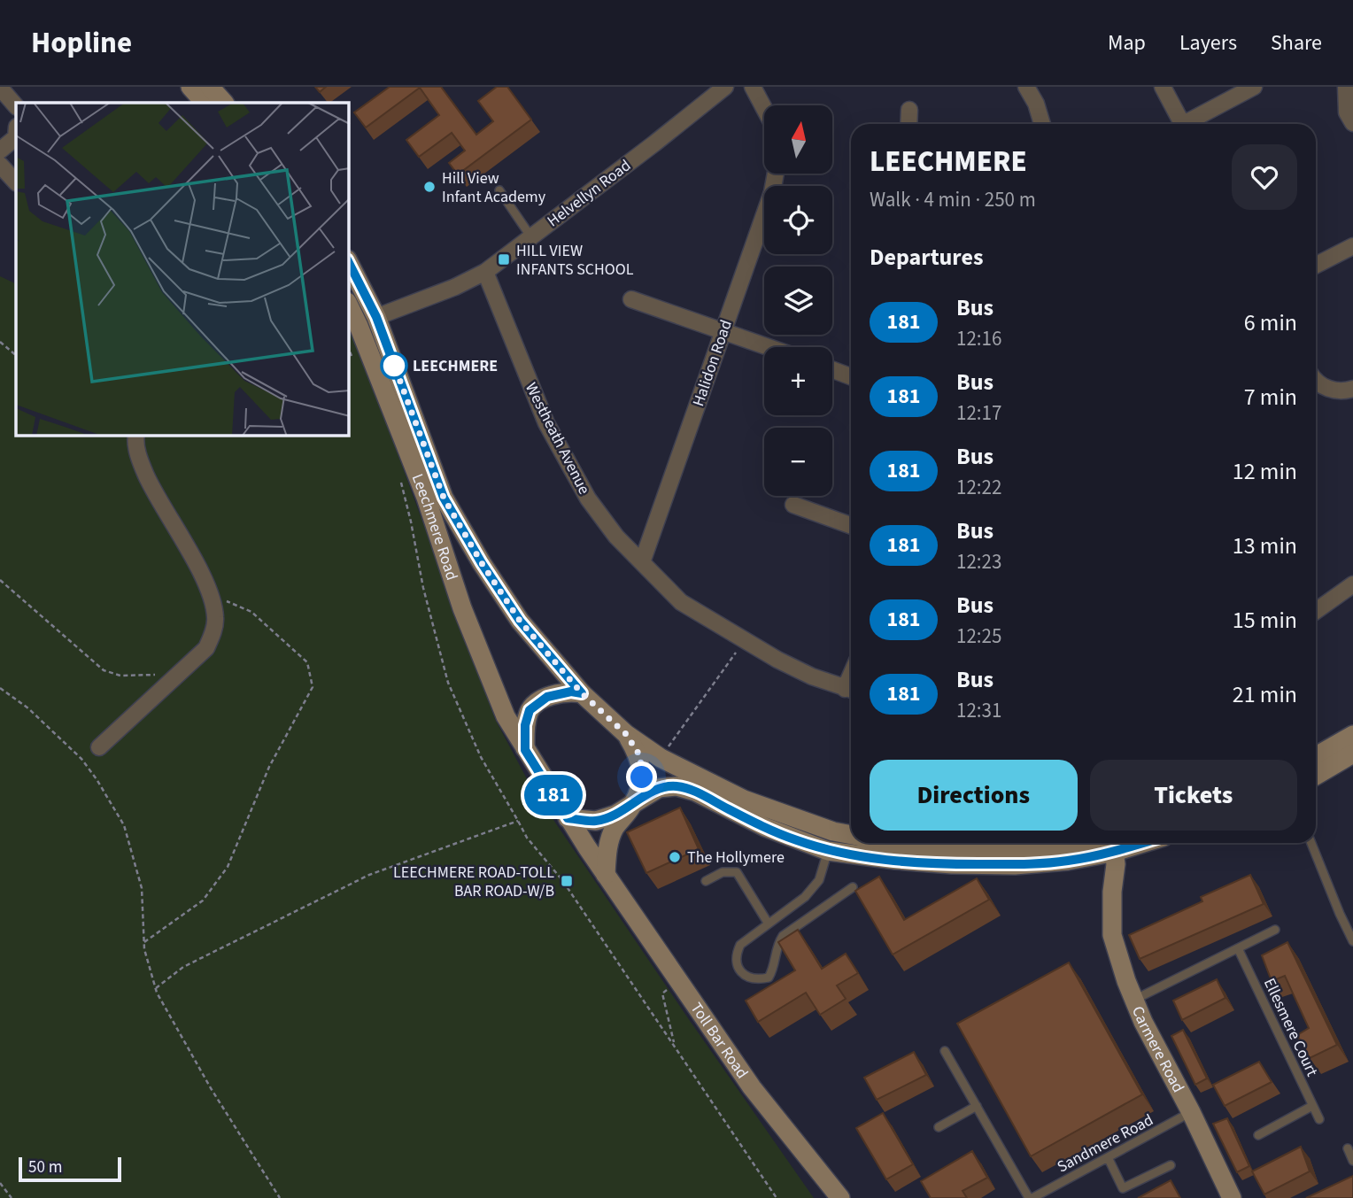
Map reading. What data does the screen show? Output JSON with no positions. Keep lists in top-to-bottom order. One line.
{"streets":{"main road":["Leechmere Road","Toll Bar Road","Carmere Road"],"street":["Helvellyn Road","Halidon Road","Westheath Avenue"],"lane":["Ellesmere Court","Sandmere Road"]},"crossings":[["Helvellyn Road","Westheath Avenue"],["Helvellyn Road","Leechmere Road"],["Halidon Road","Westheath Avenue"],["Leechmere Road","Toll Bar Road"],["Leechmere Road","Carmere Road"],["Carmere Road","Sandmere Road"]],"places":{"other":["Hill View Infant Academy","LEECHMERE","The Hollymere"],"transit":["HILL VIEW INFANTS SCHOOL","LEECHMERE ROAD-TOLL BAR ROAD-W/B"]},"lines":["bus line 181"],"scale_bar":"50 m","north":"top","page":{"header":"Hopline","nav":["Map","Layers","Share"],"on_map":"181","map_buttons":["+","−"],"heading":[["LEECHMERE","Walk · 4 min · 250 m"],"Departures"],"list":[{"mark":"181","name":"Bus","note":"12:16","value":"6 min"},{"mark":"181","name":"Bus","note":"12:17","value":"7 min"},{"mark":"181","name":"Bus","note":"12:22","value":"12 min"},{"mark":"181","name":"Bus","note":"12:23","value":"13 min"},{"mark":"181","name":"Bus","note":"12:25","value":"15 min"},{"mark":"181","name":"Bus","note":"12:31","value":"21 min"}],"buttons":["Directions","Tickets"],"scale":"50 m"}}
